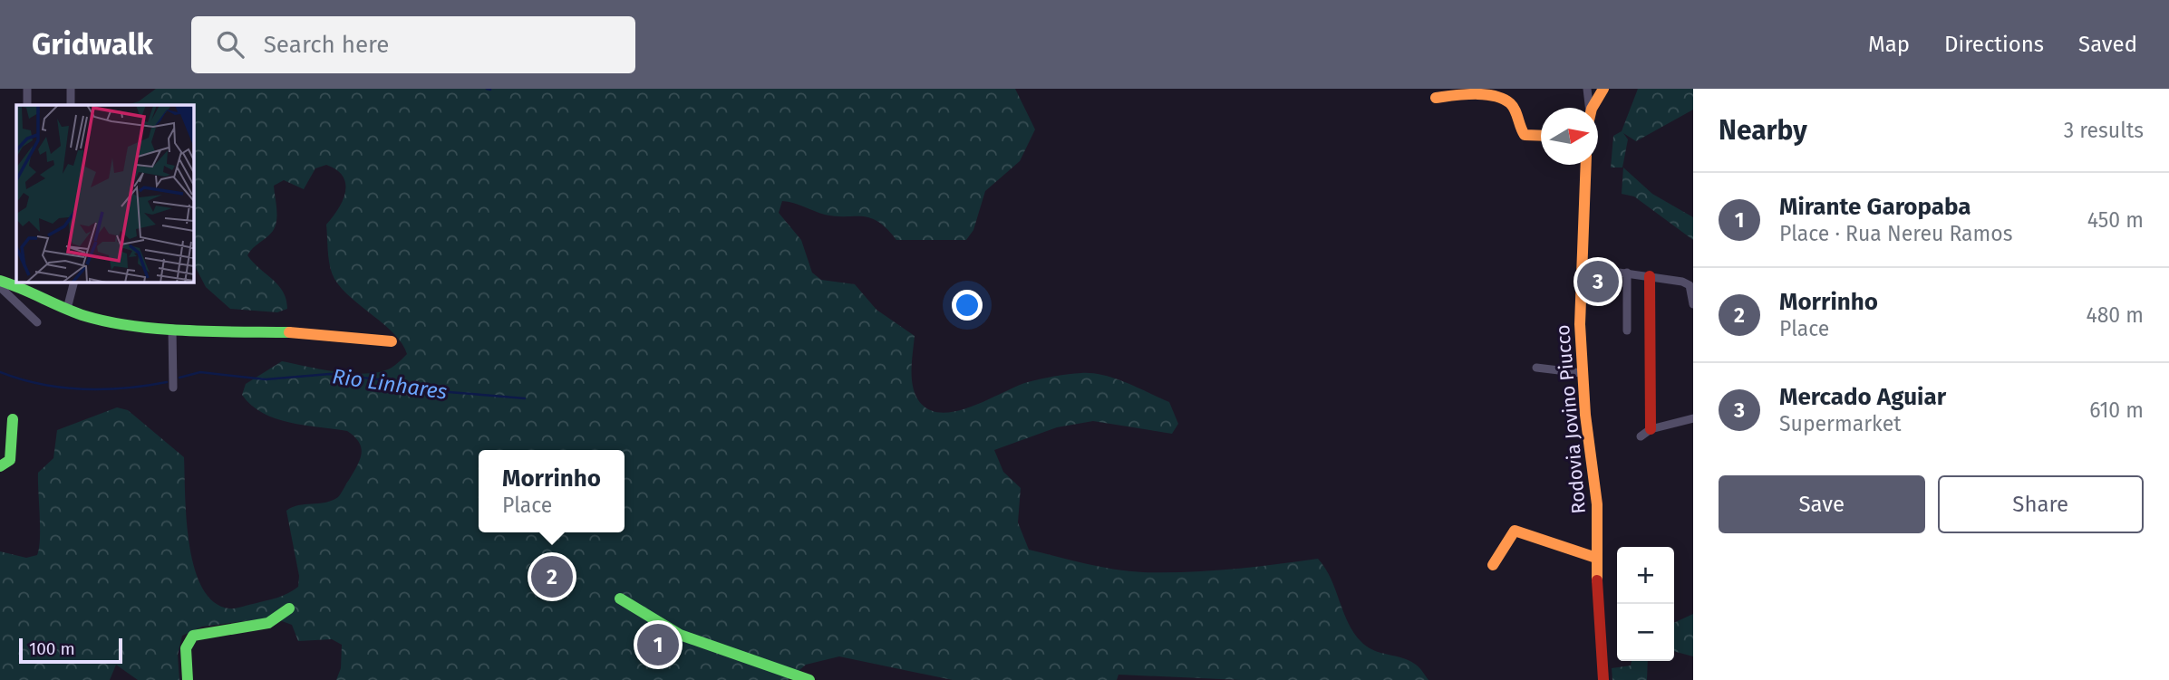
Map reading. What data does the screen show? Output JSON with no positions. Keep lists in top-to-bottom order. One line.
{"streets":{"street":["Rodovia Jovino Piucco"]},"water":["Rio Linhares"],"scale_bar":"100 m","north":"right","page":{"header":"Gridwalk","search":"Search here","nav":["Map","Directions","Saved"],"heading":["Nearby","3 results"],"list":[{"mark":"1","name":"Mirante Garopaba","note":"Place · Rua Nereu Ramos","value":"450 m"},{"mark":"2","name":"Morrinho","note":"Place","value":"480 m"},{"mark":"3","name":"Mercado Aguiar","note":"Supermarket","value":"610 m"}],"pins":["3","2","1"],"popup":["Morrinho","Place"],"buttons":["Save","Share"],"map_buttons":["+","−"],"scale":"100 m"}}
